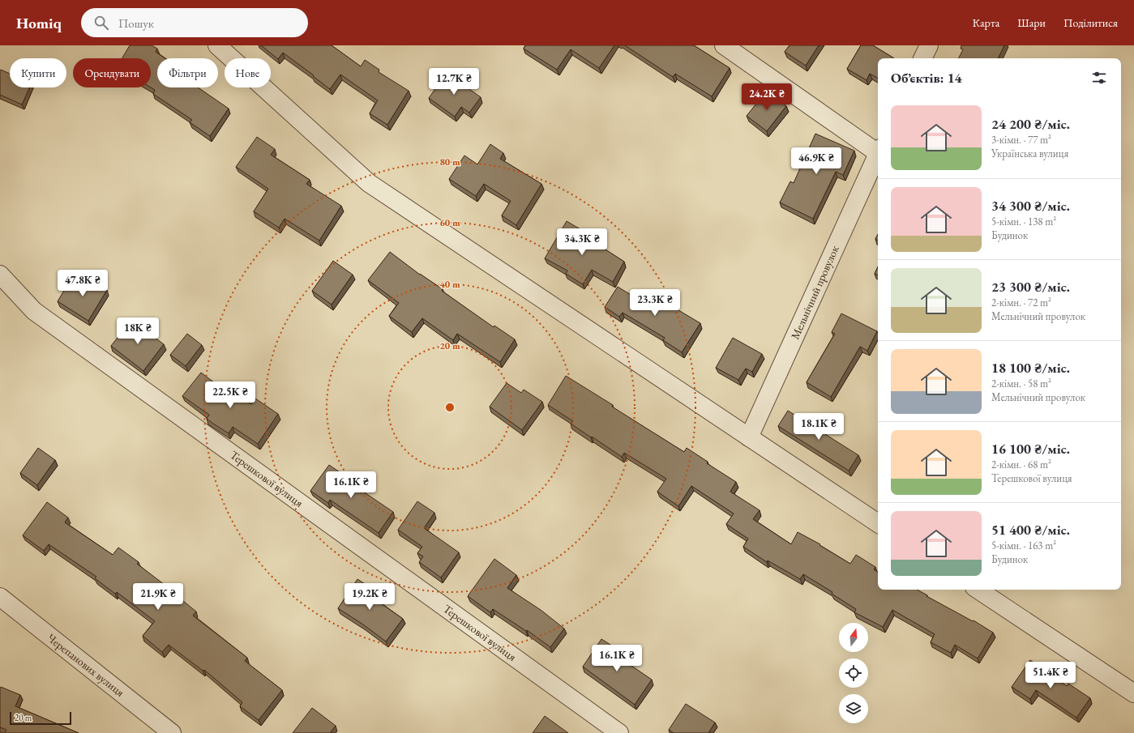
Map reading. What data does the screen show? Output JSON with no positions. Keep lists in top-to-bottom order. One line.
{"streets":{"street":["Мельнiчний провулок","Терешкової вулиця","Черепанових вулиця"]},"scale_bar":"20 m","north":"top","page":{"header":"Homiq","search":"Пошук","nav":["Карта","Шари","Поділитися"],"chip":["Купити","Орендувати","Фільтри","Нове"],"heading":"Об’єктів: 14","price":["12.7K ₴","24.2K ₴","46.9K ₴","34.3K ₴","47.8K ₴","23.3K ₴","18K ₴","22.5K ₴","18.1K ₴","16.1K ₴","21.9K ₴","19.2K ₴","16.1K ₴","51.4K ₴"],"list":[{"name":"24 200 ₴/міс.","note":"3-кімн. · 77 m² · Українська вулиця"},{"name":"34 300 ₴/міс.","note":"5-кімн. · 138 m² · Будинок"},{"name":"23 300 ₴/міс.","note":"2-кімн. · 72 m² · Мельнiчний провулок"},{"name":"18 100 ₴/міс.","note":"2-кімн. · 58 m² · Мельнiчний провулок"},{"name":"16 100 ₴/міс.","note":"2-кімн. · 68 m² · Терешкової вулиця"},{"name":"51 400 ₴/міс.","note":"5-кімн. · 163 m² · Будинок"}],"scale":"20 m"},"rings":["80 m","60 m","40 m","20 m"]}
